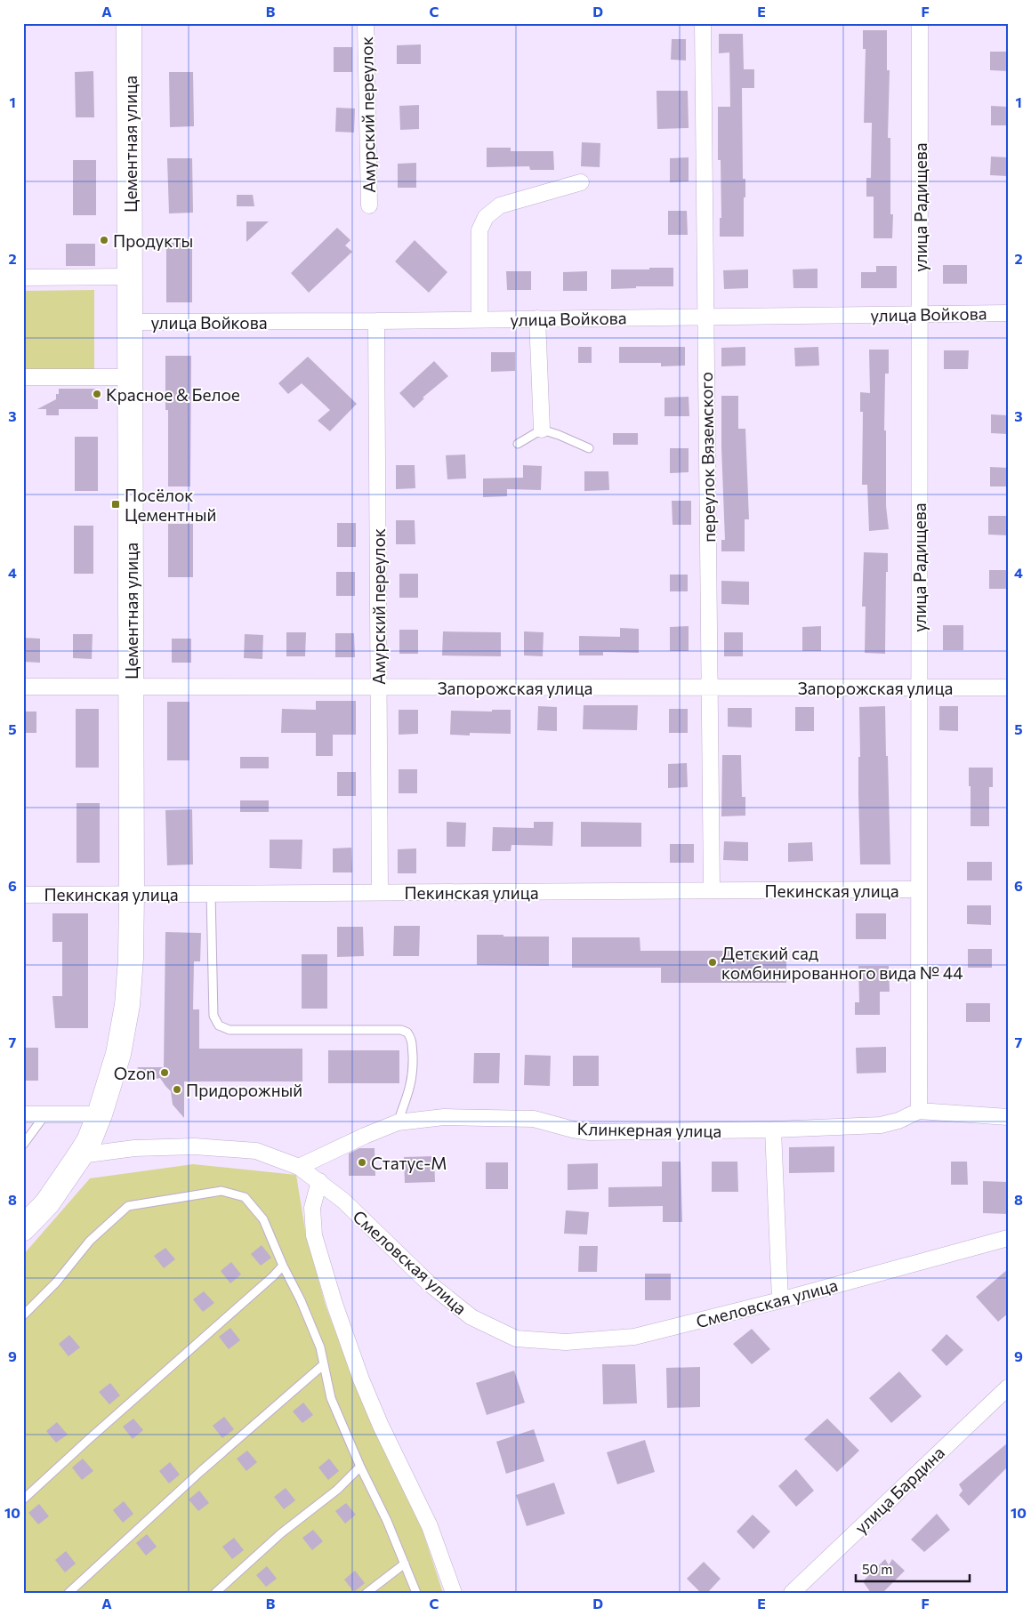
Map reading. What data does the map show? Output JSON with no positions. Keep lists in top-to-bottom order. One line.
{"streets":{"main road":["Цементная улица"],"street":["Амурский переулок","улица Радищева","улица Войкова","переулок Вяземского","Запорожская улица","Пекинская улица","Клинкерная улица","Смеловская улица","улица Бардина"]},"crossings":[["Амурский переулок","улица Войкова"],["Амурский переулок","Запорожская улица"],["Амурский переулок","Пекинская улица"],["Цементная улица","улица Войкова"],["Цементная улица","Запорожская улица"],["Цементная улица","Пекинская улица"],["Цементная улица","Смеловская улица"],["улица Радищева","улица Войкова"],["улица Радищева","Запорожская улица"],["улица Радищева","Пекинская улица"],["улица Радищева","Клинкерная улица"],["улица Войкова","переулок Вяземского"],["переулок Вяземского","Запорожская улица"],["переулок Вяземского","Пекинская улица"],["Клинкерная улица","Смеловская улица"]],"places":{"other":["Продукты","Красное & Белое","Детский сад комбинированного вида № 44","Ozon","Придорожный","Статус-М"],"transit":["Посёлок Цементный"]},"scale_bar":"50 m","grid":{"columns":["A","B","C","D","E","F"],"rows":["1","2","3","4","5","6","7","8","9","10"]}}
